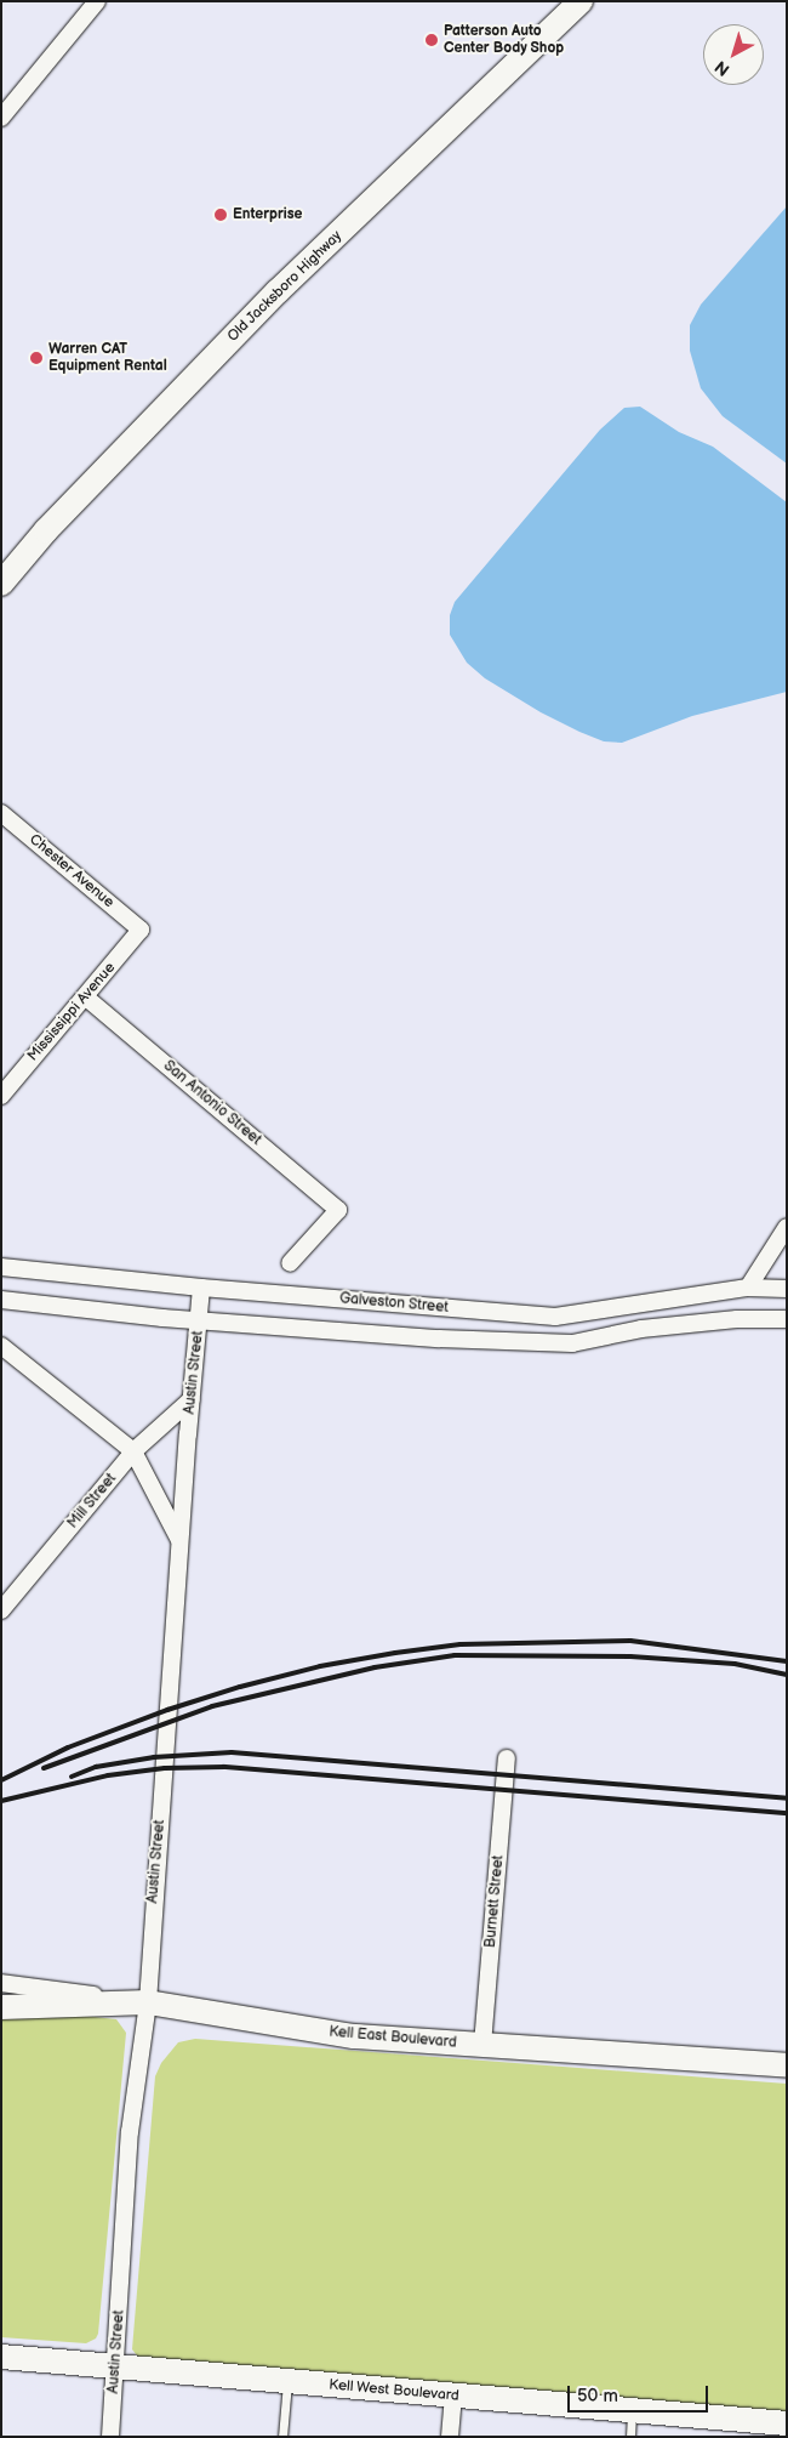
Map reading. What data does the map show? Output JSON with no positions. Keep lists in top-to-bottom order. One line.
{"streets":{"main road":["Old Jacksboro Highway","Kell East Boulevard","Kell West Boulevard"],"street":["Chester Avenue","Mississippi Avenue","San Antonio Street","Galveston Street","Austin Street","Mill Street","Burnett Street"]},"crossings":[["Chester Avenue","Mississippi Avenue"],["Mississippi Avenue","San Antonio Street"],["Galveston Street","Austin Street"],["Austin Street","Mill Street"],["Austin Street","Kell East Boulevard"],["Austin Street","Kell West Boulevard"],["Burnett Street","Kell East Boulevard"]],"places":["Patterson Auto Center Body Shop","Enterprise","Warren CAT Equipment Rental"],"scale_bar":"50 m","north":"bottom left"}
